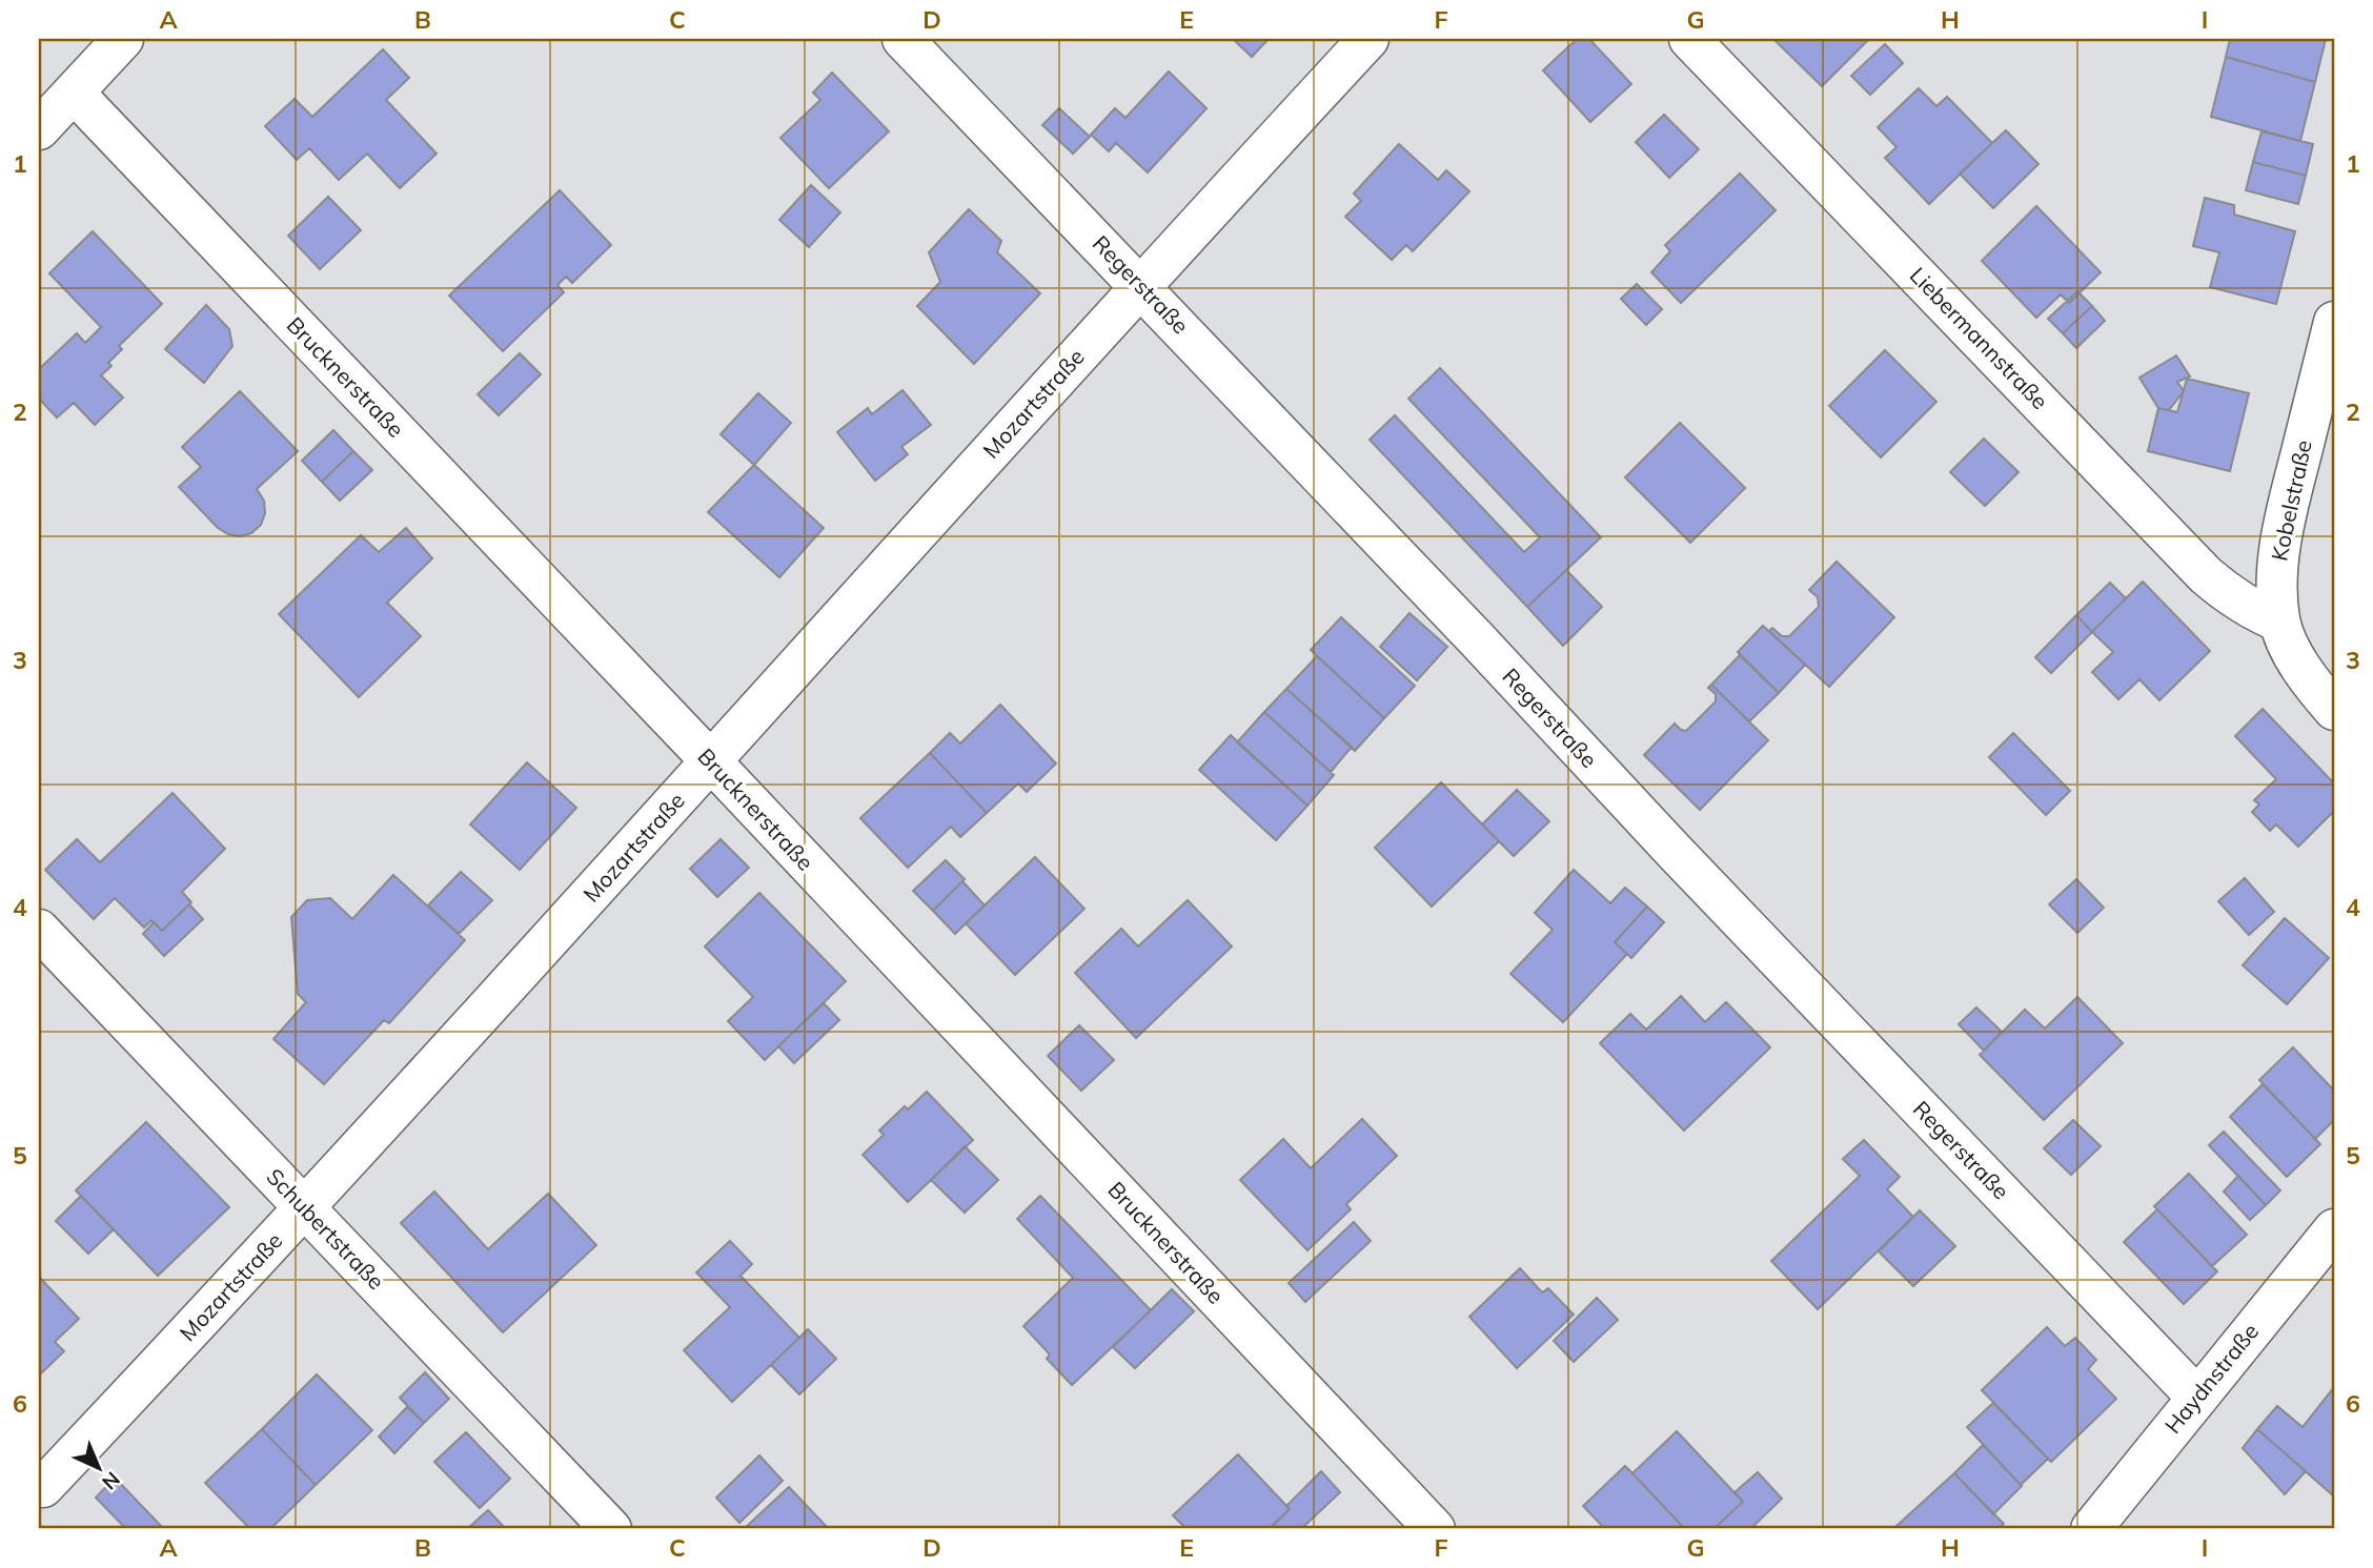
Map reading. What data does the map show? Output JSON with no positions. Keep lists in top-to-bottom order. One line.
{"streets":{"street":["Regerstraße","Liebermannstraße","Brucknerstraße","Mozartstraße","Kobelstraße","Schubertstraße","Haydnstraße"]},"crossings":[["Regerstraße","Mozartstraße"],["Regerstraße","Haydnstraße"],["Liebermannstraße","Kobelstraße"],["Brucknerstraße","Mozartstraße"],["Mozartstraße","Schubertstraße"]],"north":"bottom right","grid":{"columns":["A","B","C","D","E","F","G","H","I"],"rows":["1","2","3","4","5","6"]}}
